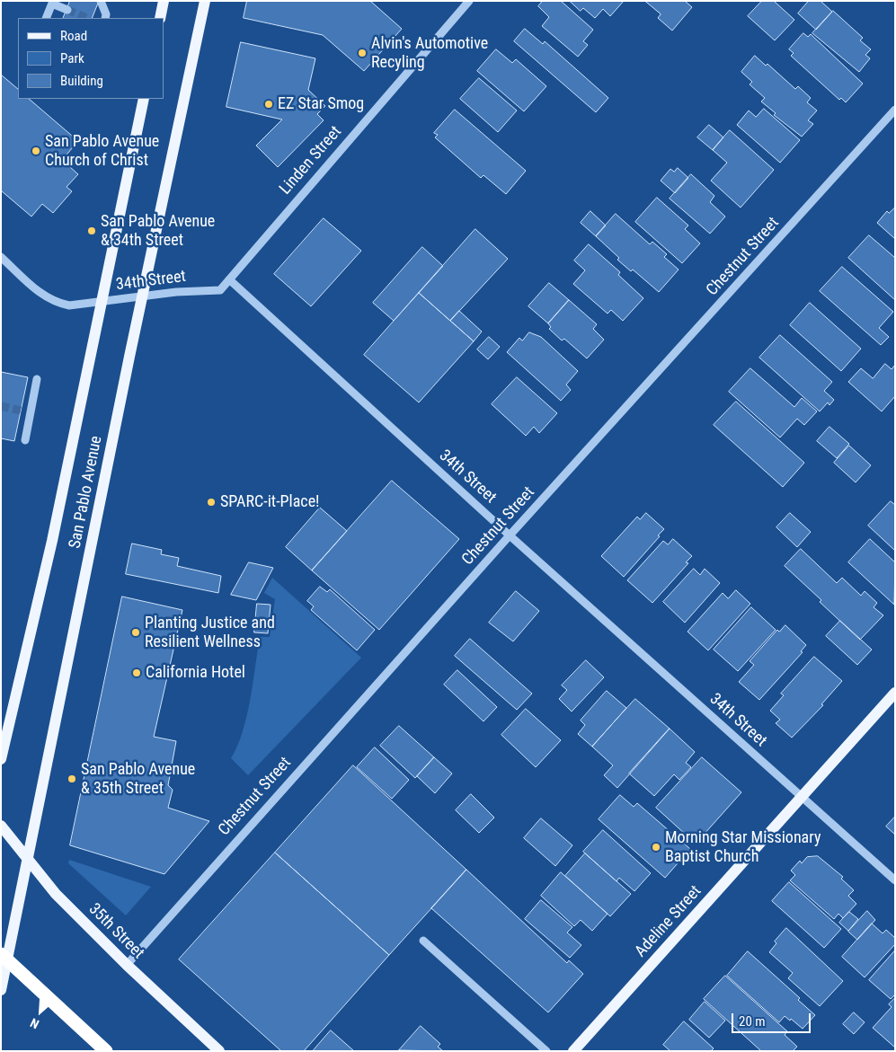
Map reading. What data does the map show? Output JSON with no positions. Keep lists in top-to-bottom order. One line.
{"streets":{"main road":["San Pablo Avenue","Adeline Street","35th Street"],"street":["Linden Street","Chestnut Street","34th Street"]},"crossings":[["Linden Street","34th Street"],["Chestnut Street","34th Street"],["Chestnut Street","35th Street"],["34th Street","San Pablo Avenue"],["34th Street","Adeline Street"],["San Pablo Avenue","35th Street"]],"places":["Alvin's Automotive Recyling","EZ Star Smog","San Pablo Avenue Church of Christ","San Pablo Avenue & 34th Street","SPARC-it-Place!","Planting Justice and Resilient Wellness","California Hotel","San Pablo Avenue & 35th Street","Morning Star Missionary Baptist Church"],"legend":["Road","Park","Building"],"scale_bar":"20 m","north":"bottom left"}
